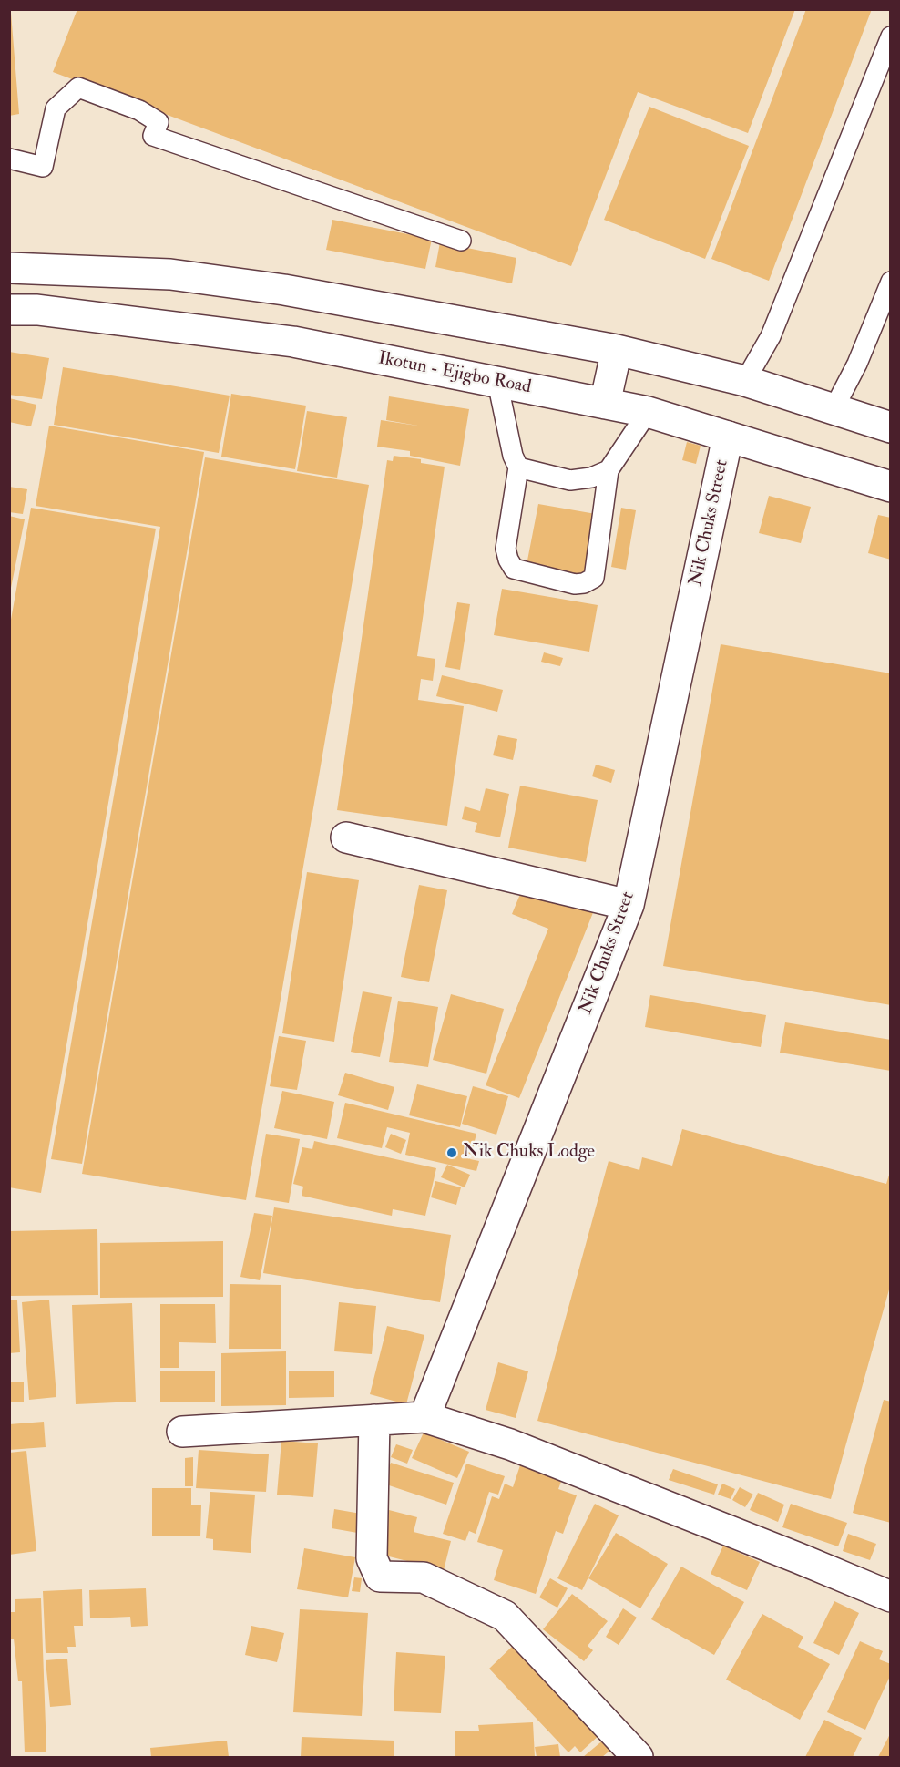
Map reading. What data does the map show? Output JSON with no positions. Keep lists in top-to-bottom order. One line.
{"streets":{"street":["Ikotun - Ejigbo Road","Nik Chuks Street"]},"crossings":[["Ikotun - Ejigbo Road","Nik Chuks Street"]],"places":["Nik Chuks Lodge"]}
